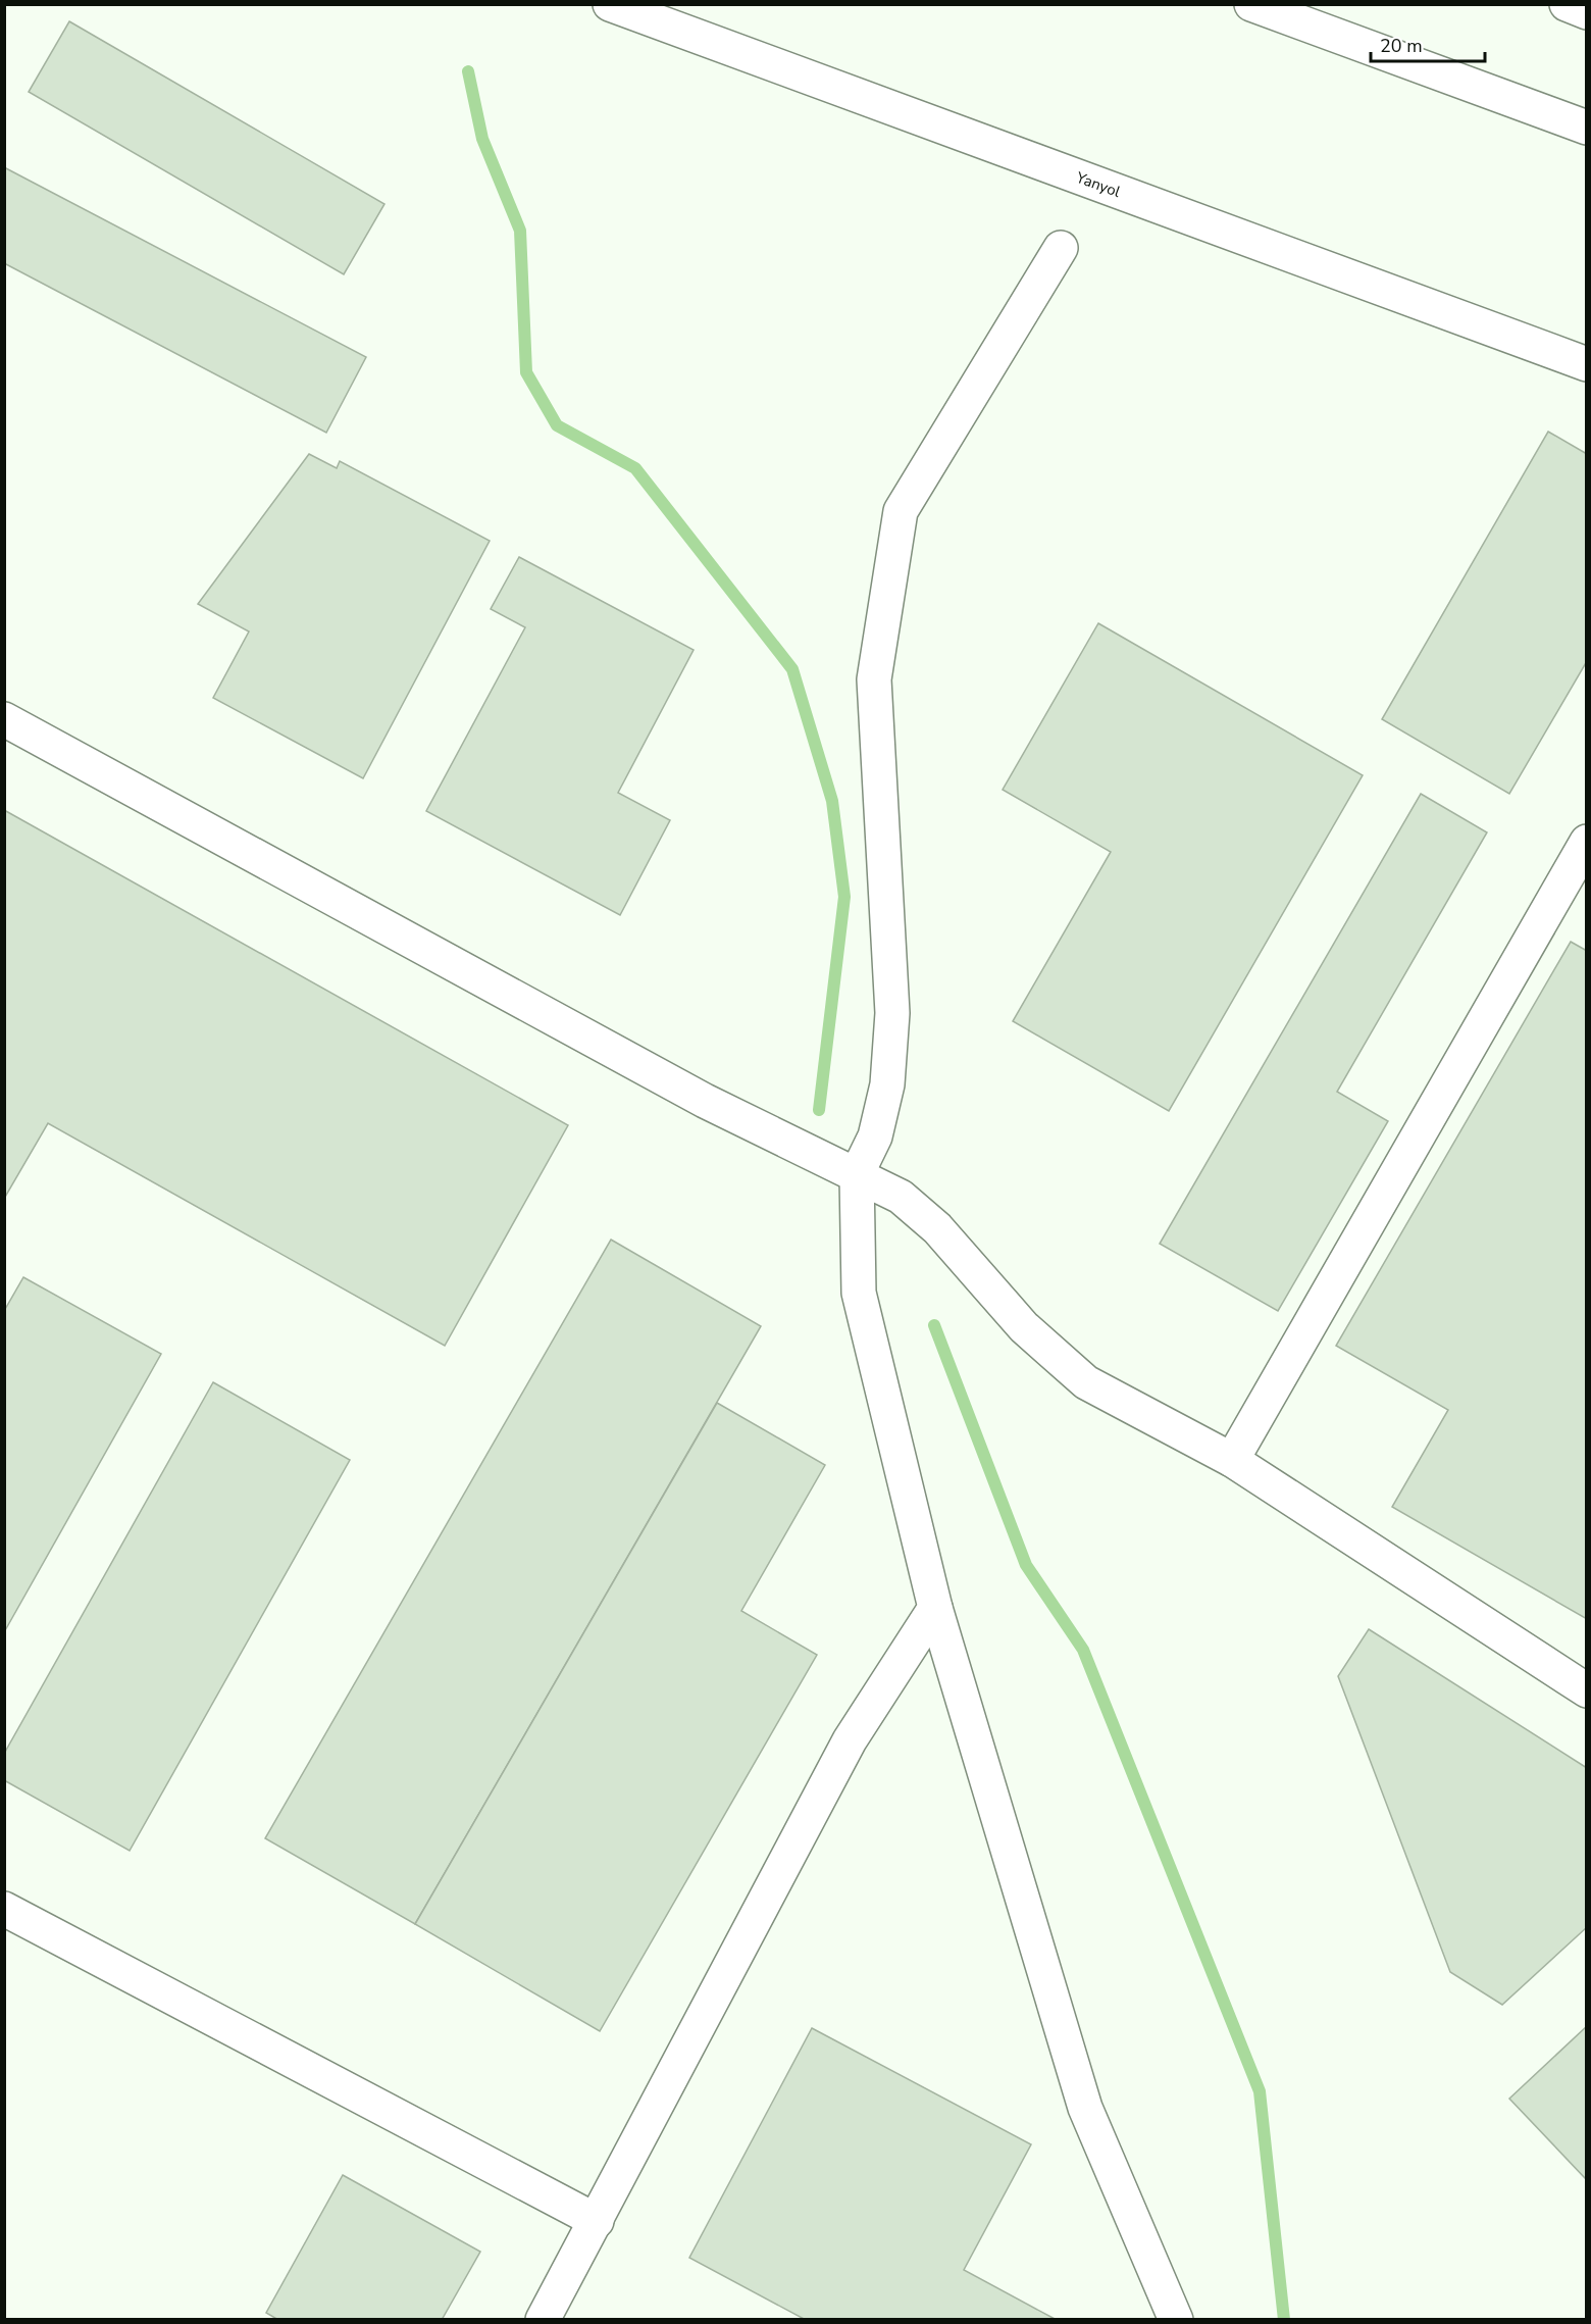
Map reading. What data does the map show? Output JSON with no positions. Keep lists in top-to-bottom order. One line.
{"streets":{"main road":["Yanyol"]},"scale_bar":"20 m"}
